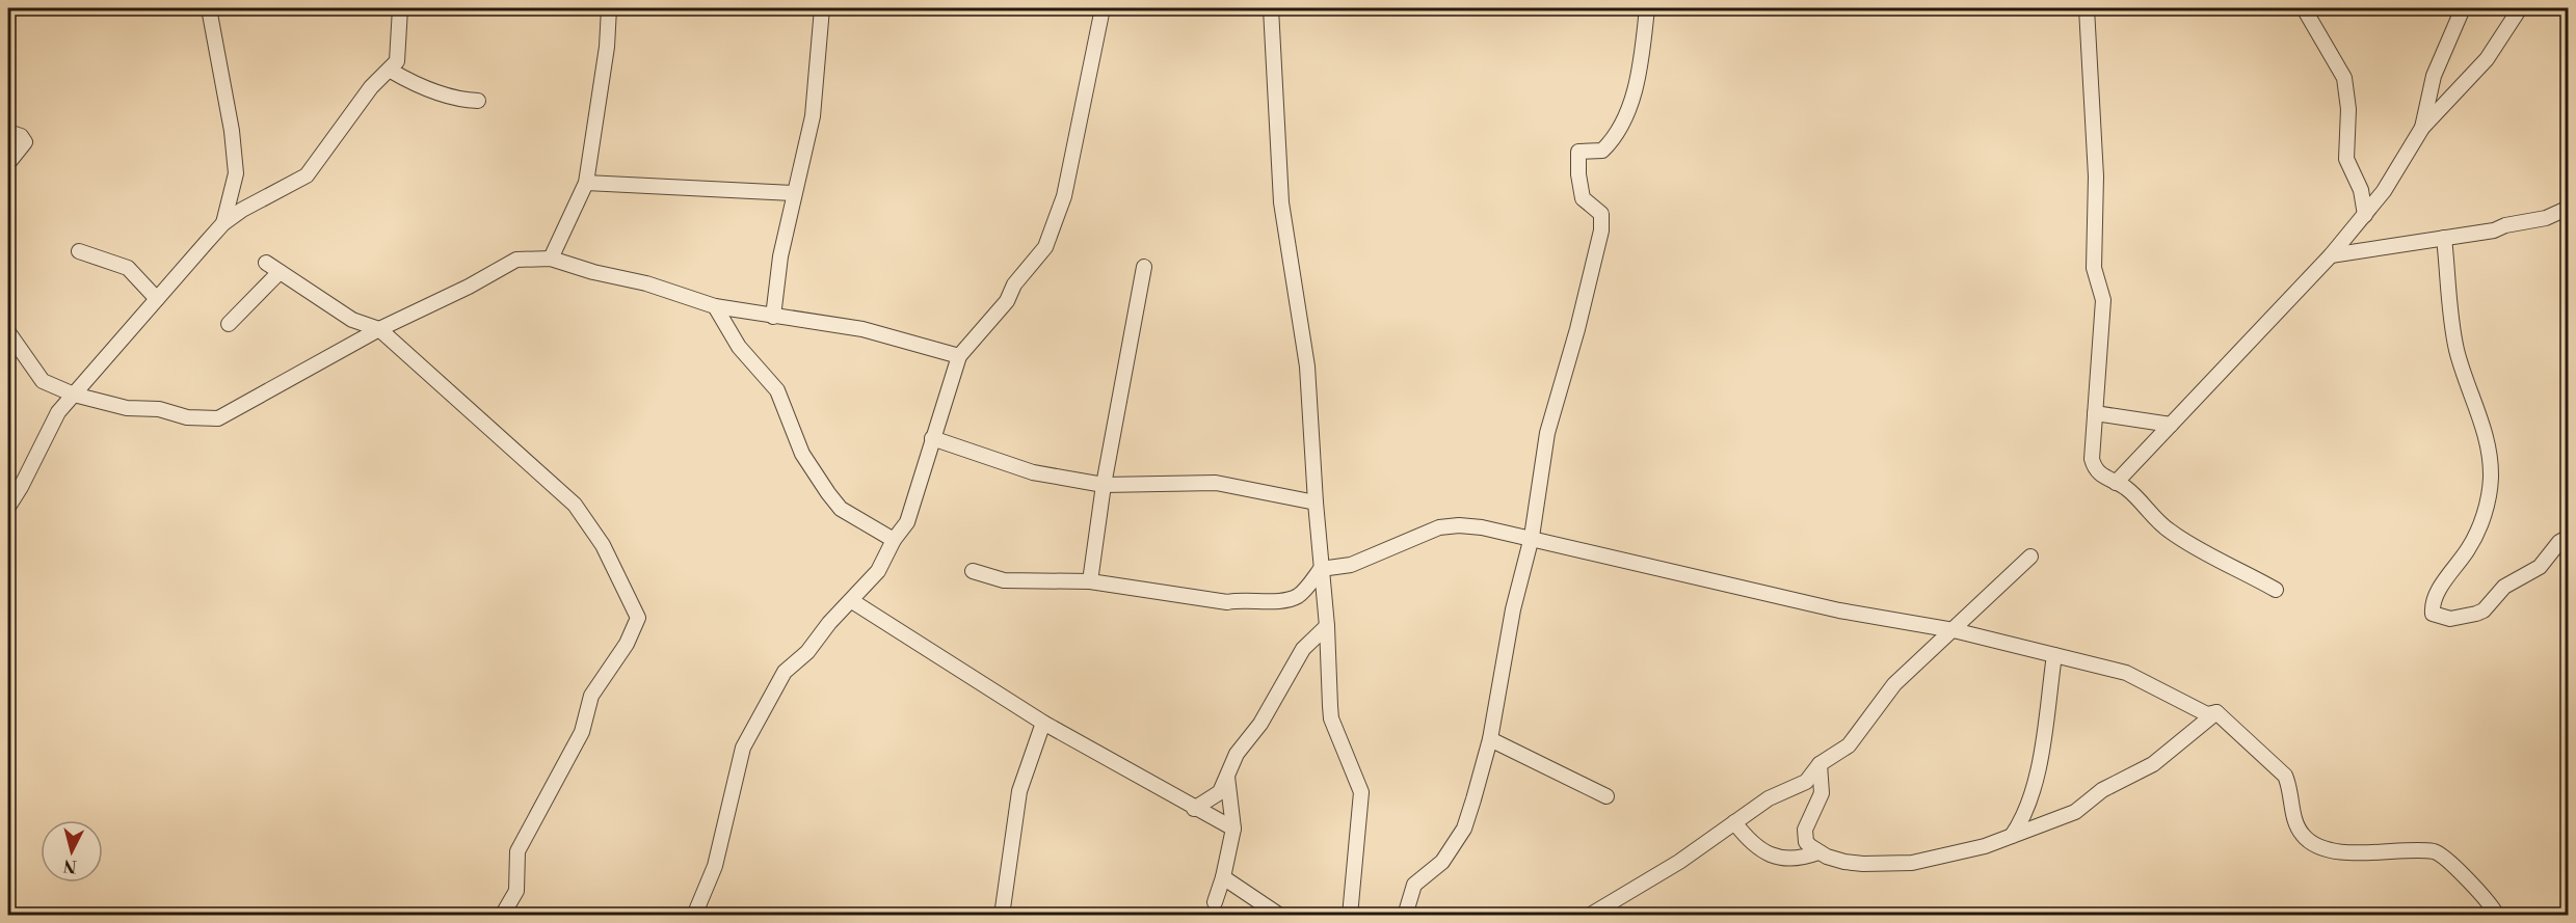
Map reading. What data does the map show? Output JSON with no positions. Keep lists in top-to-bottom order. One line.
{"north":"bottom"}
